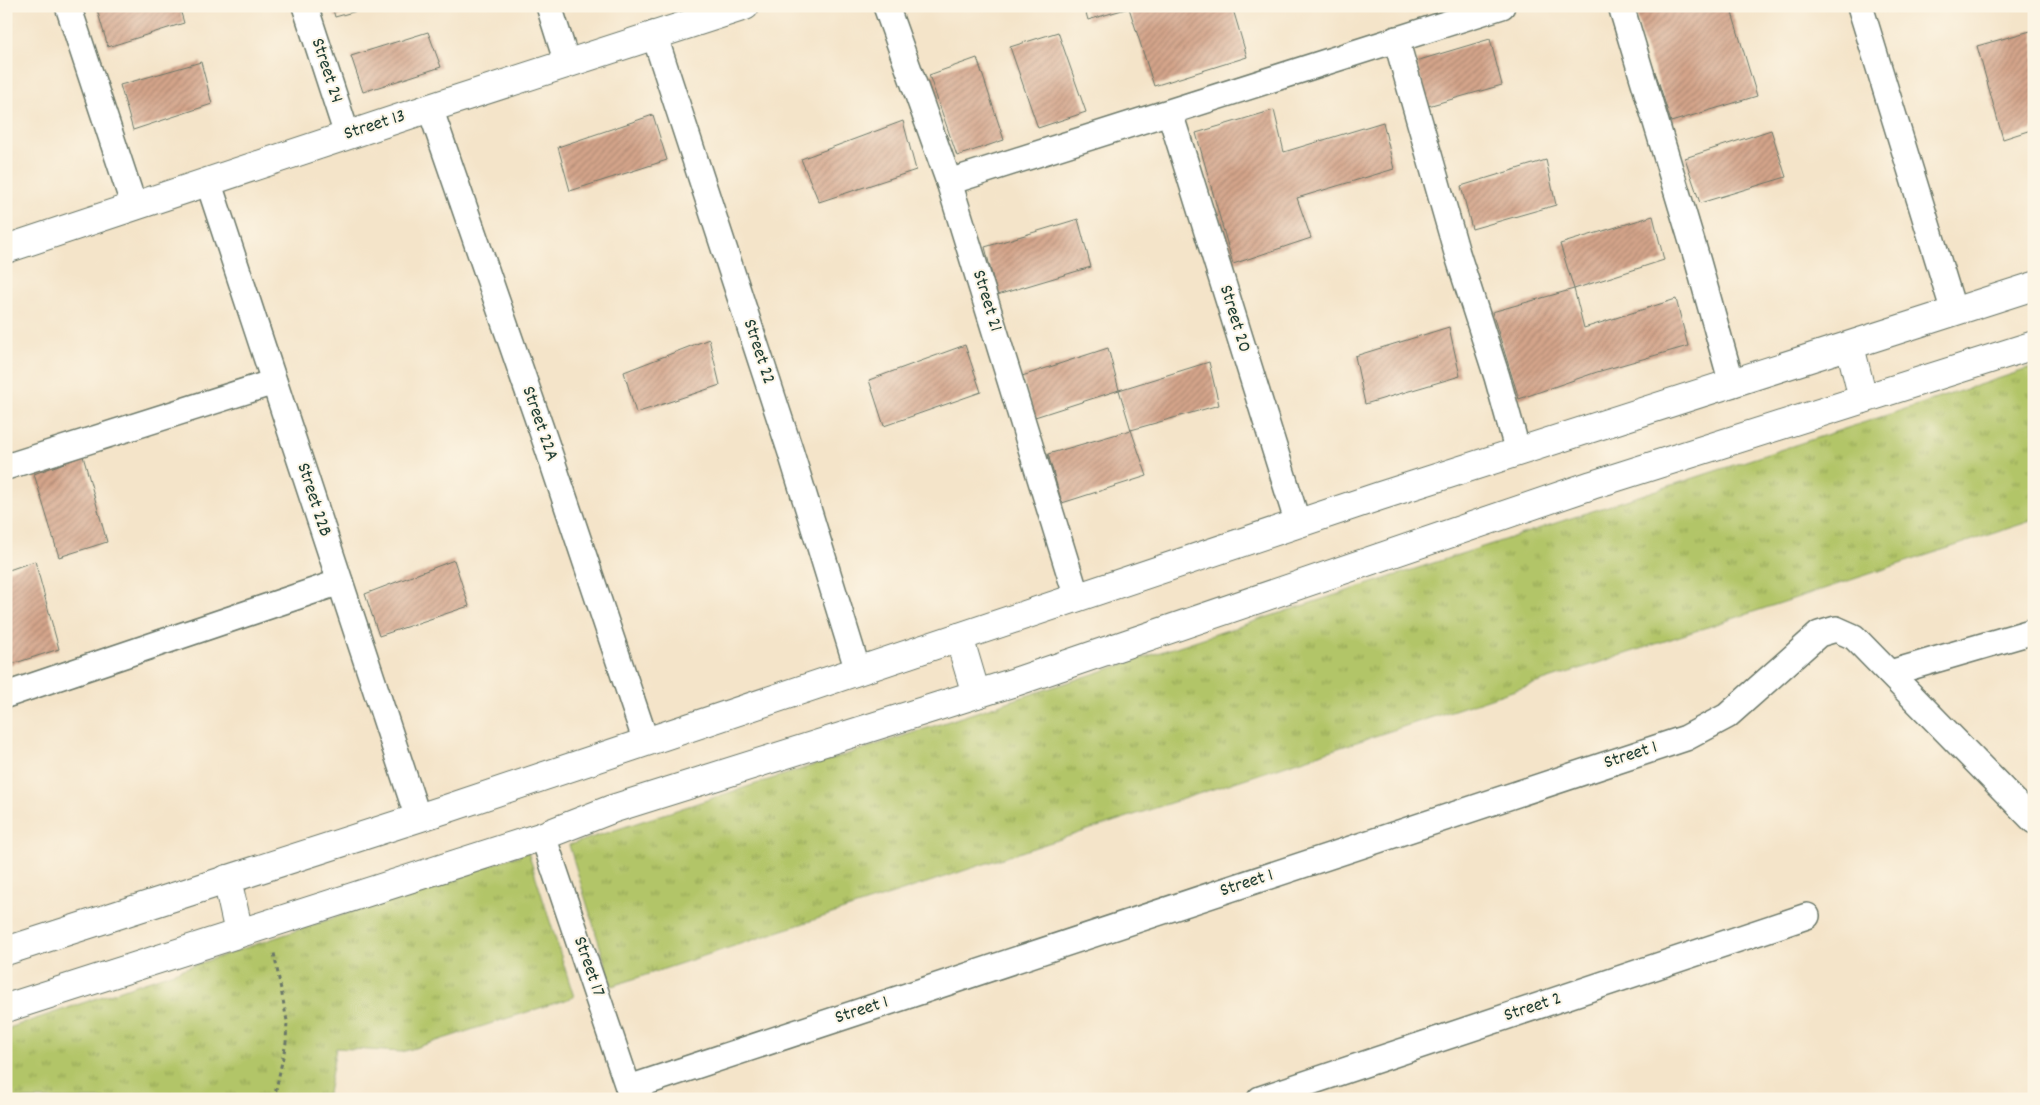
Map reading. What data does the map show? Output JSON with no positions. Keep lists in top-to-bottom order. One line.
{"streets":{"street":["Street 24","Street 13","Street 21","Street 20","Street 22","Street 22A","Street 22B","Street 1","Street 17","Street 2"]},"crossings":[["Street 24","Street 13"],["Street 13","Street 22"],["Street 13","Street 22A"],["Street 13","Street 22B"],["Street 1","Street 17"]]}
